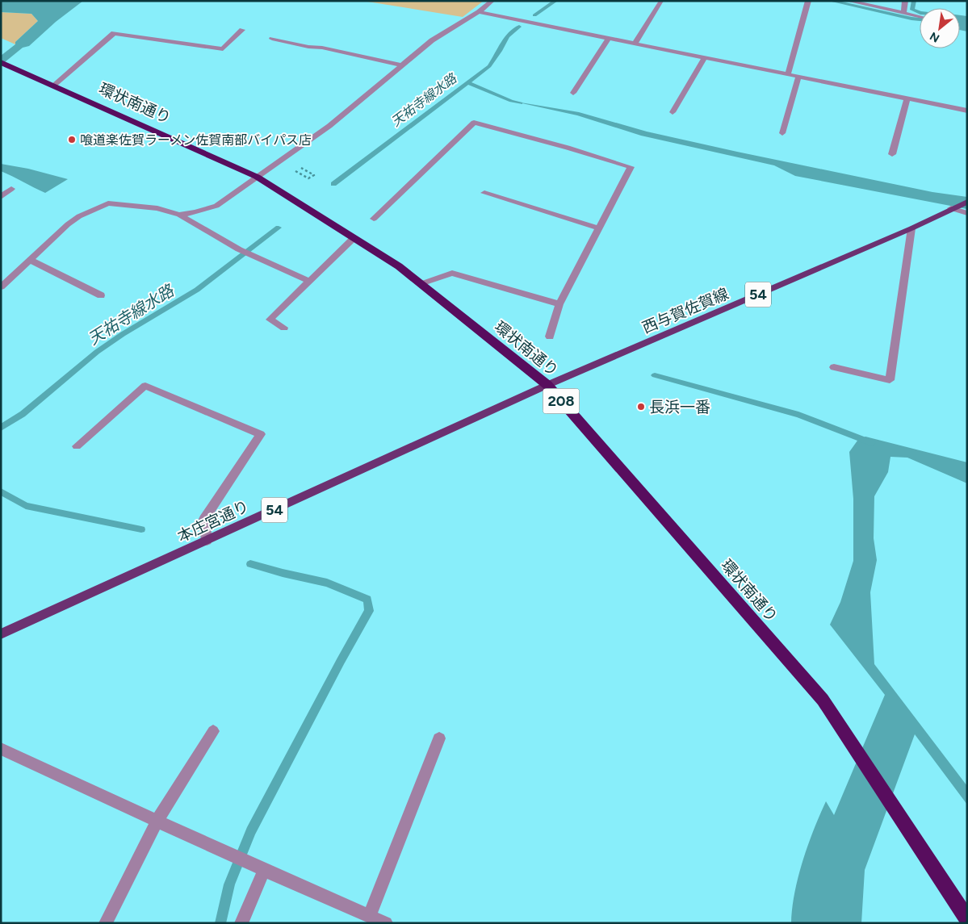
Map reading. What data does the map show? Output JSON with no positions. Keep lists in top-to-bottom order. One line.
{"streets":{"highway":["環状南通り","208"],"main road":["54","西与賀佐賀線","本庄宮通り"]},"crossings":[["環状南通り","西与賀佐賀線"],["環状南通り","本庄宮通り"],["西与賀佐賀線","本庄宮通り"]],"water":["天祐寺線水路"],"places":["喰道楽佐賀ラーメン佐賀南部バイパス店","長浜一番"],"north":"bottom left"}
